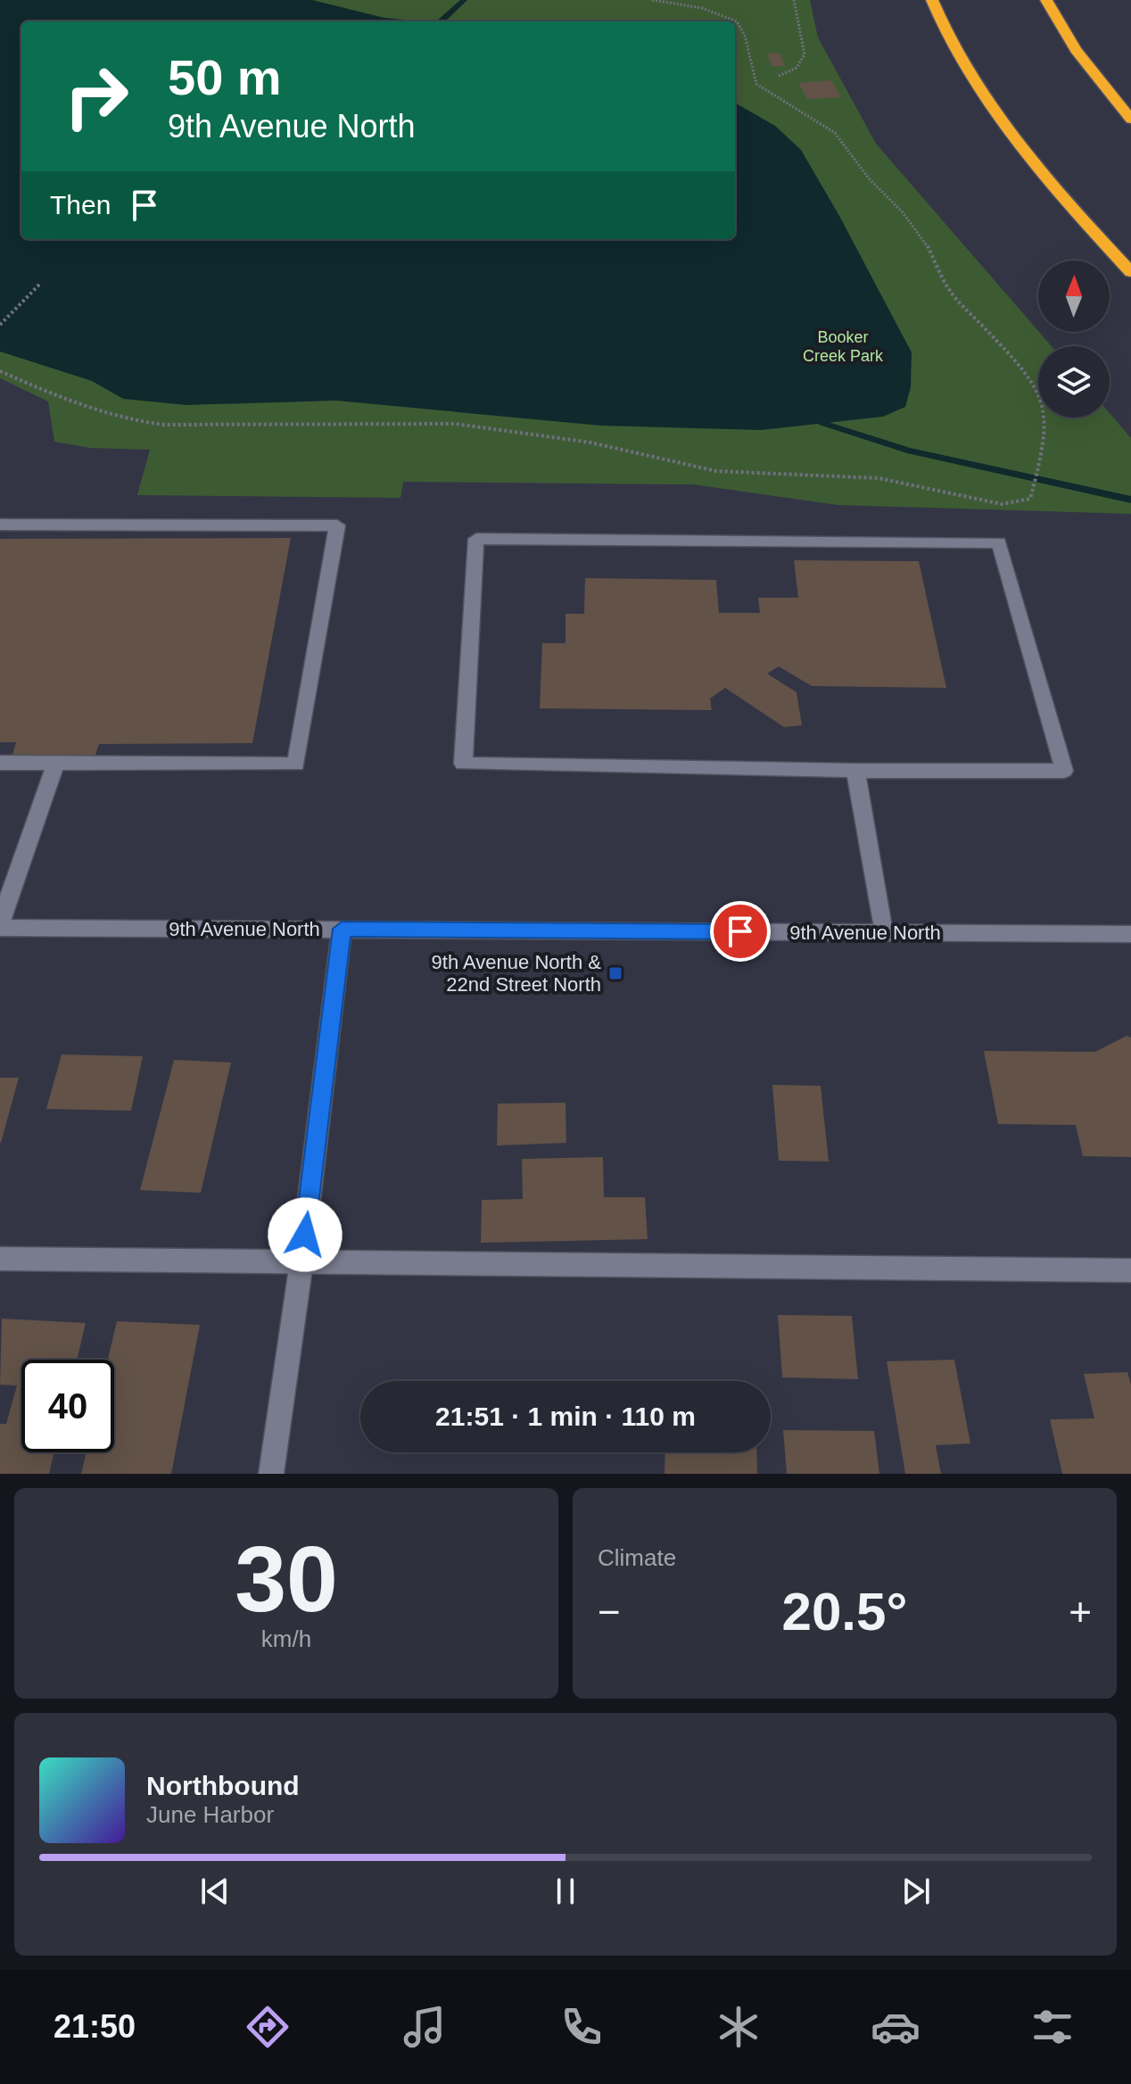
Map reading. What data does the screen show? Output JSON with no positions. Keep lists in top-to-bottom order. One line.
{"streets":{"street":["9th Avenue North"]},"parks":["Booker Creek Park"],"places":{"transit":["9th Avenue North & 22nd Street North"]},"north":"top","page":{"turn":["50 m","9th Avenue North"],"then":"Then","limit":"40","trip":"21:51 · 1 min · 110 m","tile":[["30","km/h"],"Climate"],"heat":["−","20.5°","+"],"song":["Northbound","June Harbor"],"tabs":"21:50"}}
